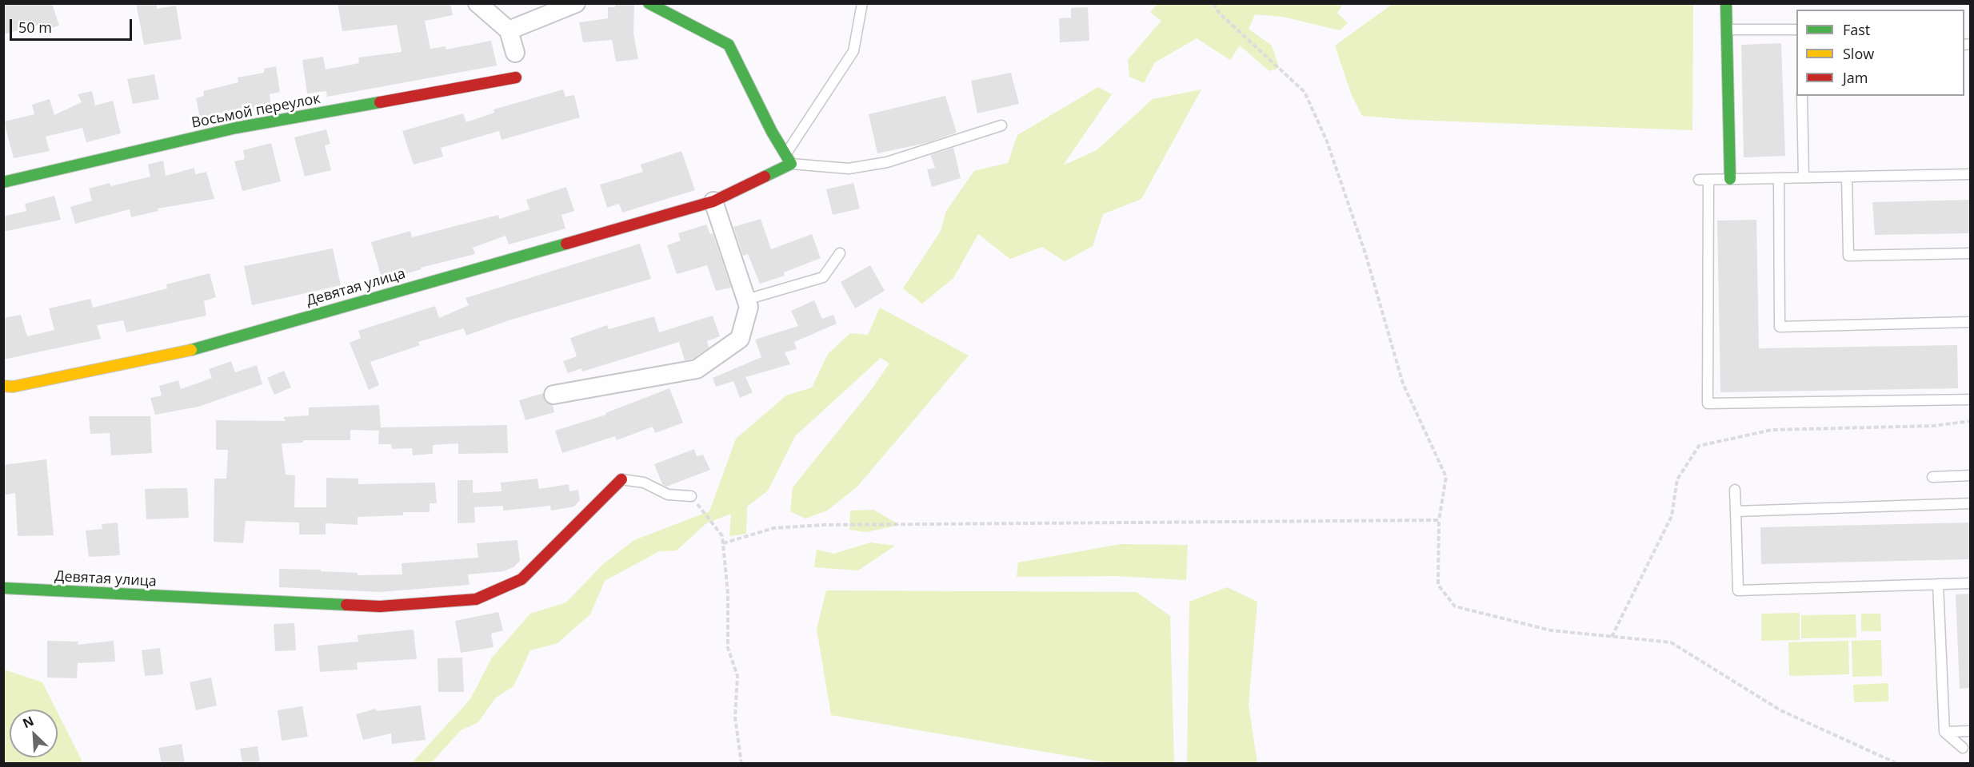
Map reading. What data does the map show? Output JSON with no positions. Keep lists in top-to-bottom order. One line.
{"streets":{"street":["Восьмой переулок","Девятая улица"]},"legend":["Fast","Slow","Jam"],"scale_bar":"50 m","north":"top left"}
